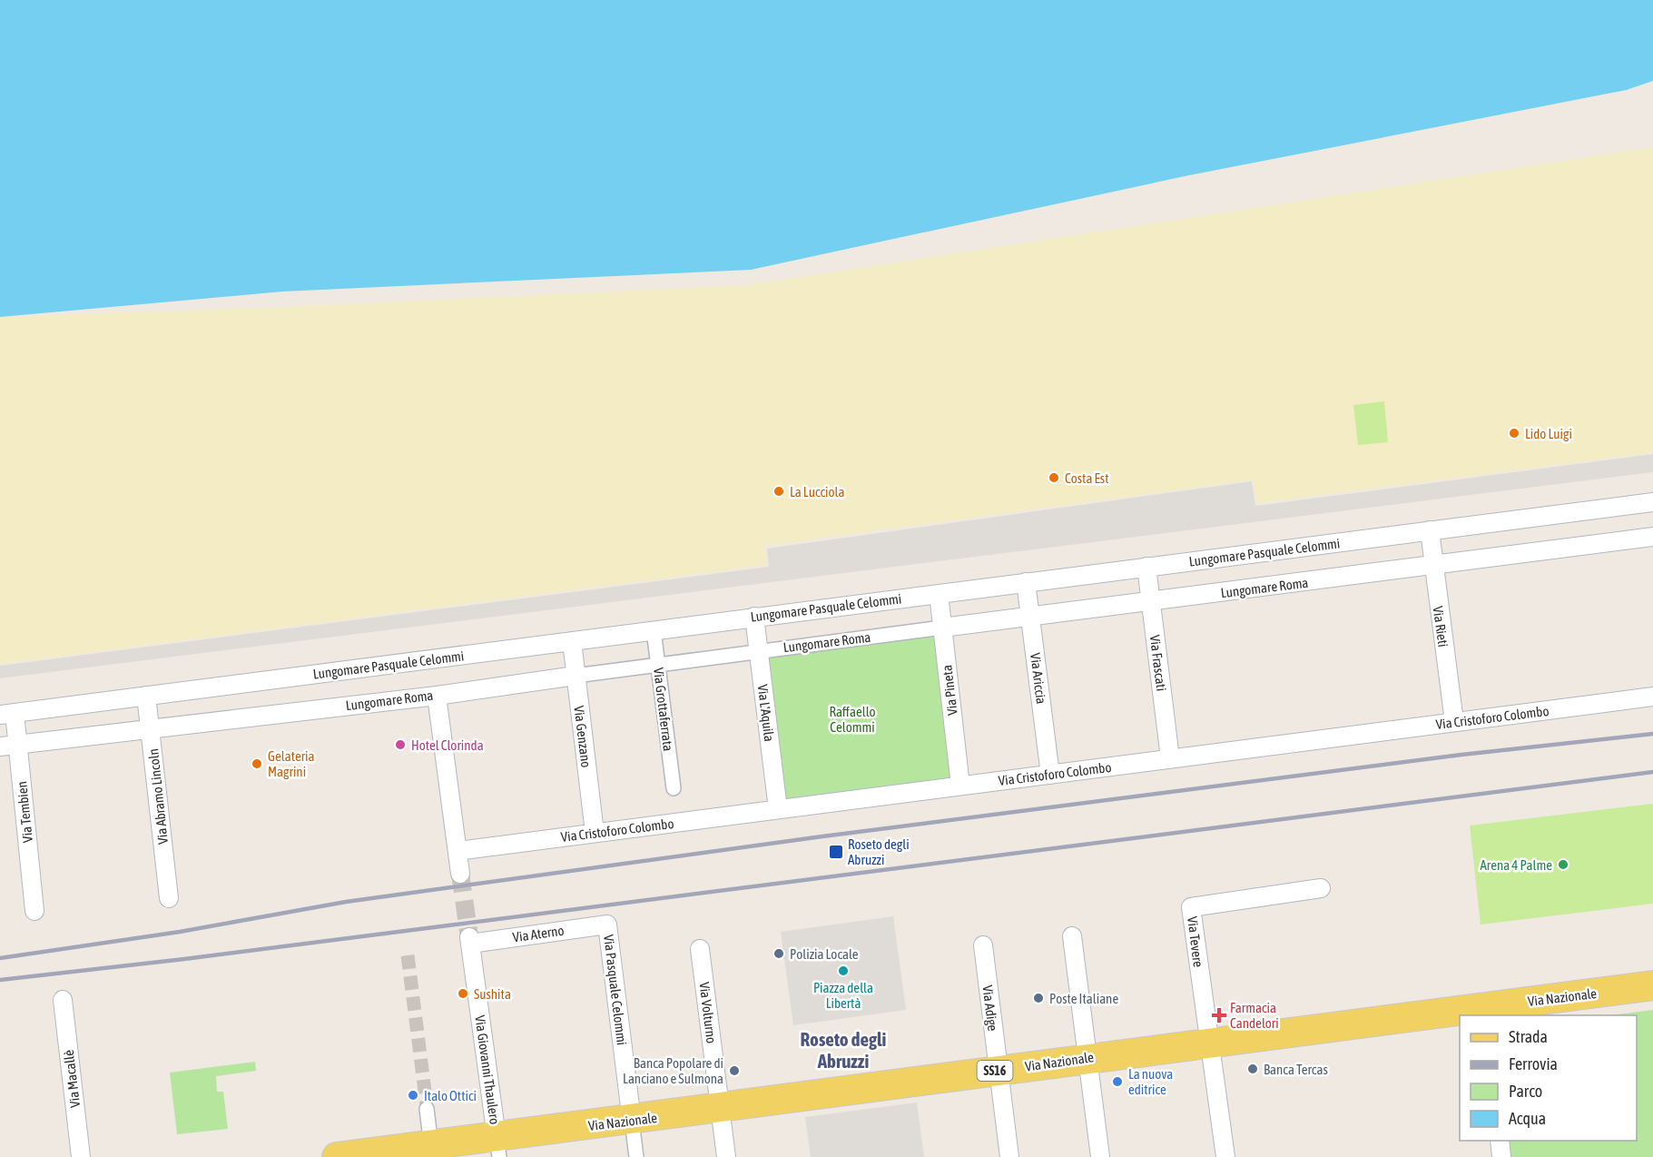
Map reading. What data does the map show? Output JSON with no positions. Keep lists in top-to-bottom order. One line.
{"streets":{"main road":["Via Nazionale","SS16"],"street":["Lungomare Pasquale Celommi","Lungomare Roma","Via Rieti","Via Frascati","Via Ariccia","Via Pineta","Via Grottaferrata","Via L'Aquila","Via Cristoforo Colombo","Via Genzano","Via Abramo Lincoln","Via Tembien","Via Aterno","Via Tevere","Via Pasquale Celommi","Via Adige","Via Volturno","Via Giovanni Thaulero","Via Macallè"]},"crossings":[["Lungomare Pasquale Celommi","Via Rieti"],["Lungomare Pasquale Celommi","Via Frascati"],["Lungomare Pasquale Celommi","Via Ariccia"],["Lungomare Pasquale Celommi","Via Pineta"],["Lungomare Pasquale Celommi","Via Grottaferrata"],["Lungomare Pasquale Celommi","Via L'Aquila"],["Lungomare Pasquale Celommi","Via Genzano"],["Lungomare Pasquale Celommi","Via Abramo Lincoln"],["Lungomare Pasquale Celommi","Via Tembien"],["Lungomare Roma","Via Rieti"],["Lungomare Roma","Via Frascati"],["Lungomare Roma","Via Ariccia"],["Lungomare Roma","Via Pineta"],["Lungomare Roma","Via Grottaferrata"],["Lungomare Roma","Via L'Aquila"],["Lungomare Roma","Via Genzano"],["Lungomare Roma","Via Abramo Lincoln"],["Lungomare Roma","Via Tembien"],["Via Rieti","Via Cristoforo Colombo"],["Via Frascati","Via Cristoforo Colombo"],["Via Ariccia","Via Cristoforo Colombo"],["Via Pineta","Via Cristoforo Colombo"],["Via L'Aquila","Via Cristoforo Colombo"],["Via Cristoforo Colombo","Via Genzano"],["Via Aterno","Via Pasquale Celommi"],["Via Aterno","Via Giovanni Thaulero"],["Via Tevere","Via Nazionale"],["Via Pasquale Celommi","Via Nazionale"],["Via Nazionale","Via Adige"],["Via Nazionale","Via Volturno"],["Via Nazionale","Via Giovanni Thaulero"]],"districts":["Roseto degli Abruzzi"],"parks":["Raffaello Celommi"],"places":{"other":["Lido Luigi","Costa Est","La Lucciola","Hotel Clorinda","Gelateria Magrini","Arena 4 Palme","Polizia Locale","Piazza della Libertà","Sushita","Poste Italiane","Banca Tercas","Banca Popolare di Lanciano e Sulmona","La nuova editrice","Italo Ottici"],"transit":["Roseto degli Abruzzi"],"health":["Farmacia Candelori"]},"legend":["Strada","Ferrovia","Parco","Acqua"]}
